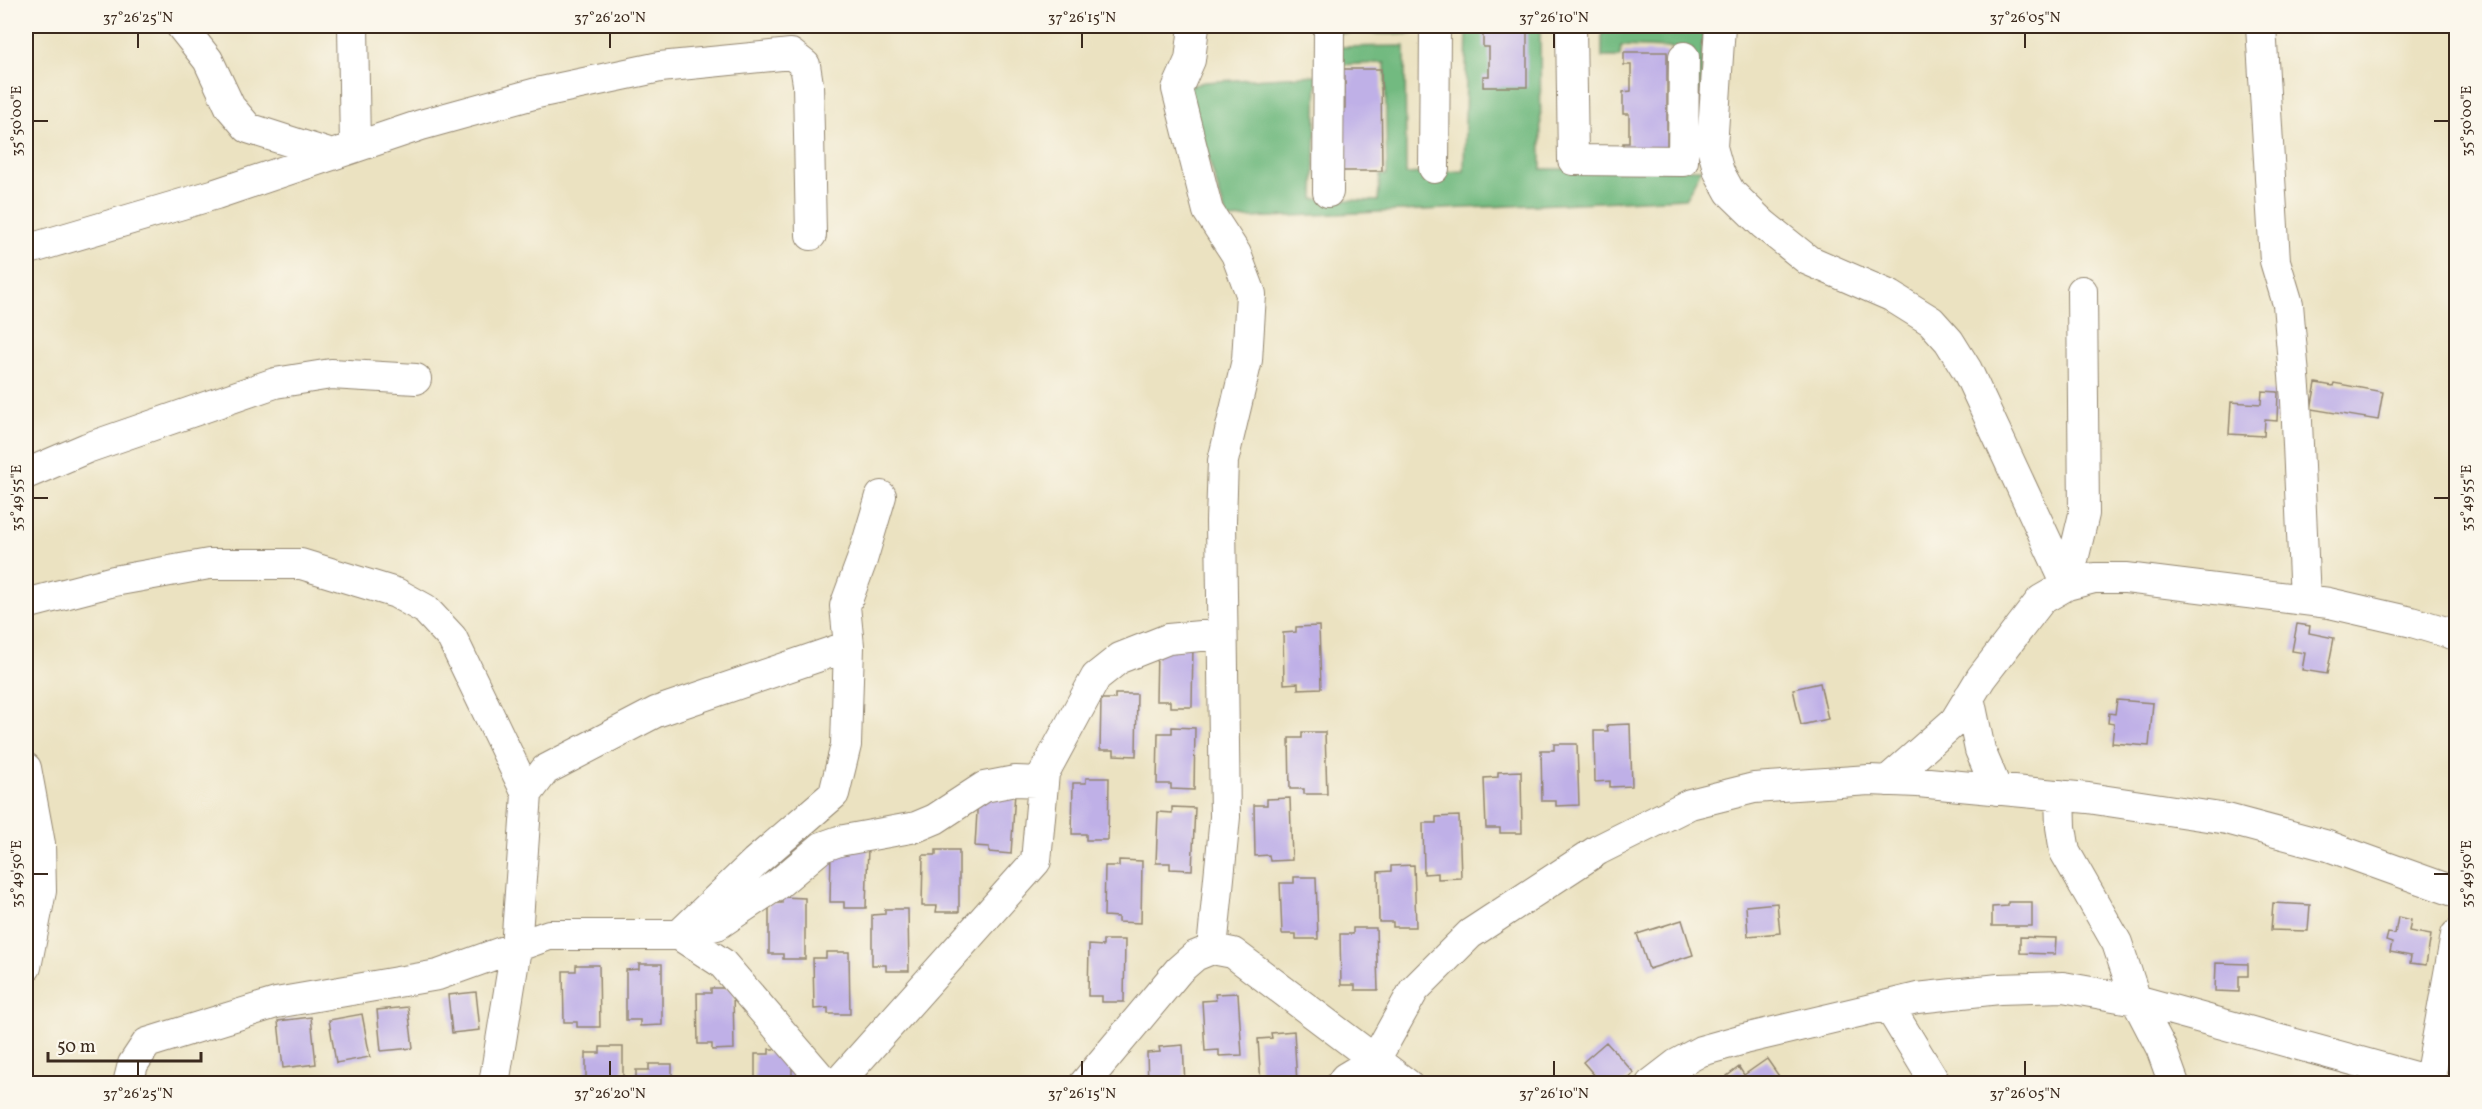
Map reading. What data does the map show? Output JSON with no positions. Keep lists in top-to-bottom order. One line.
{"scale_bar":"50 m","coordinates":["37°26'25\"N","37°26'20\"N","37°26'15\"N","37°26'10\"N","37°26'05\"N","35°50'00\"E","35°49'55\"E","35°49'50\"E"]}
